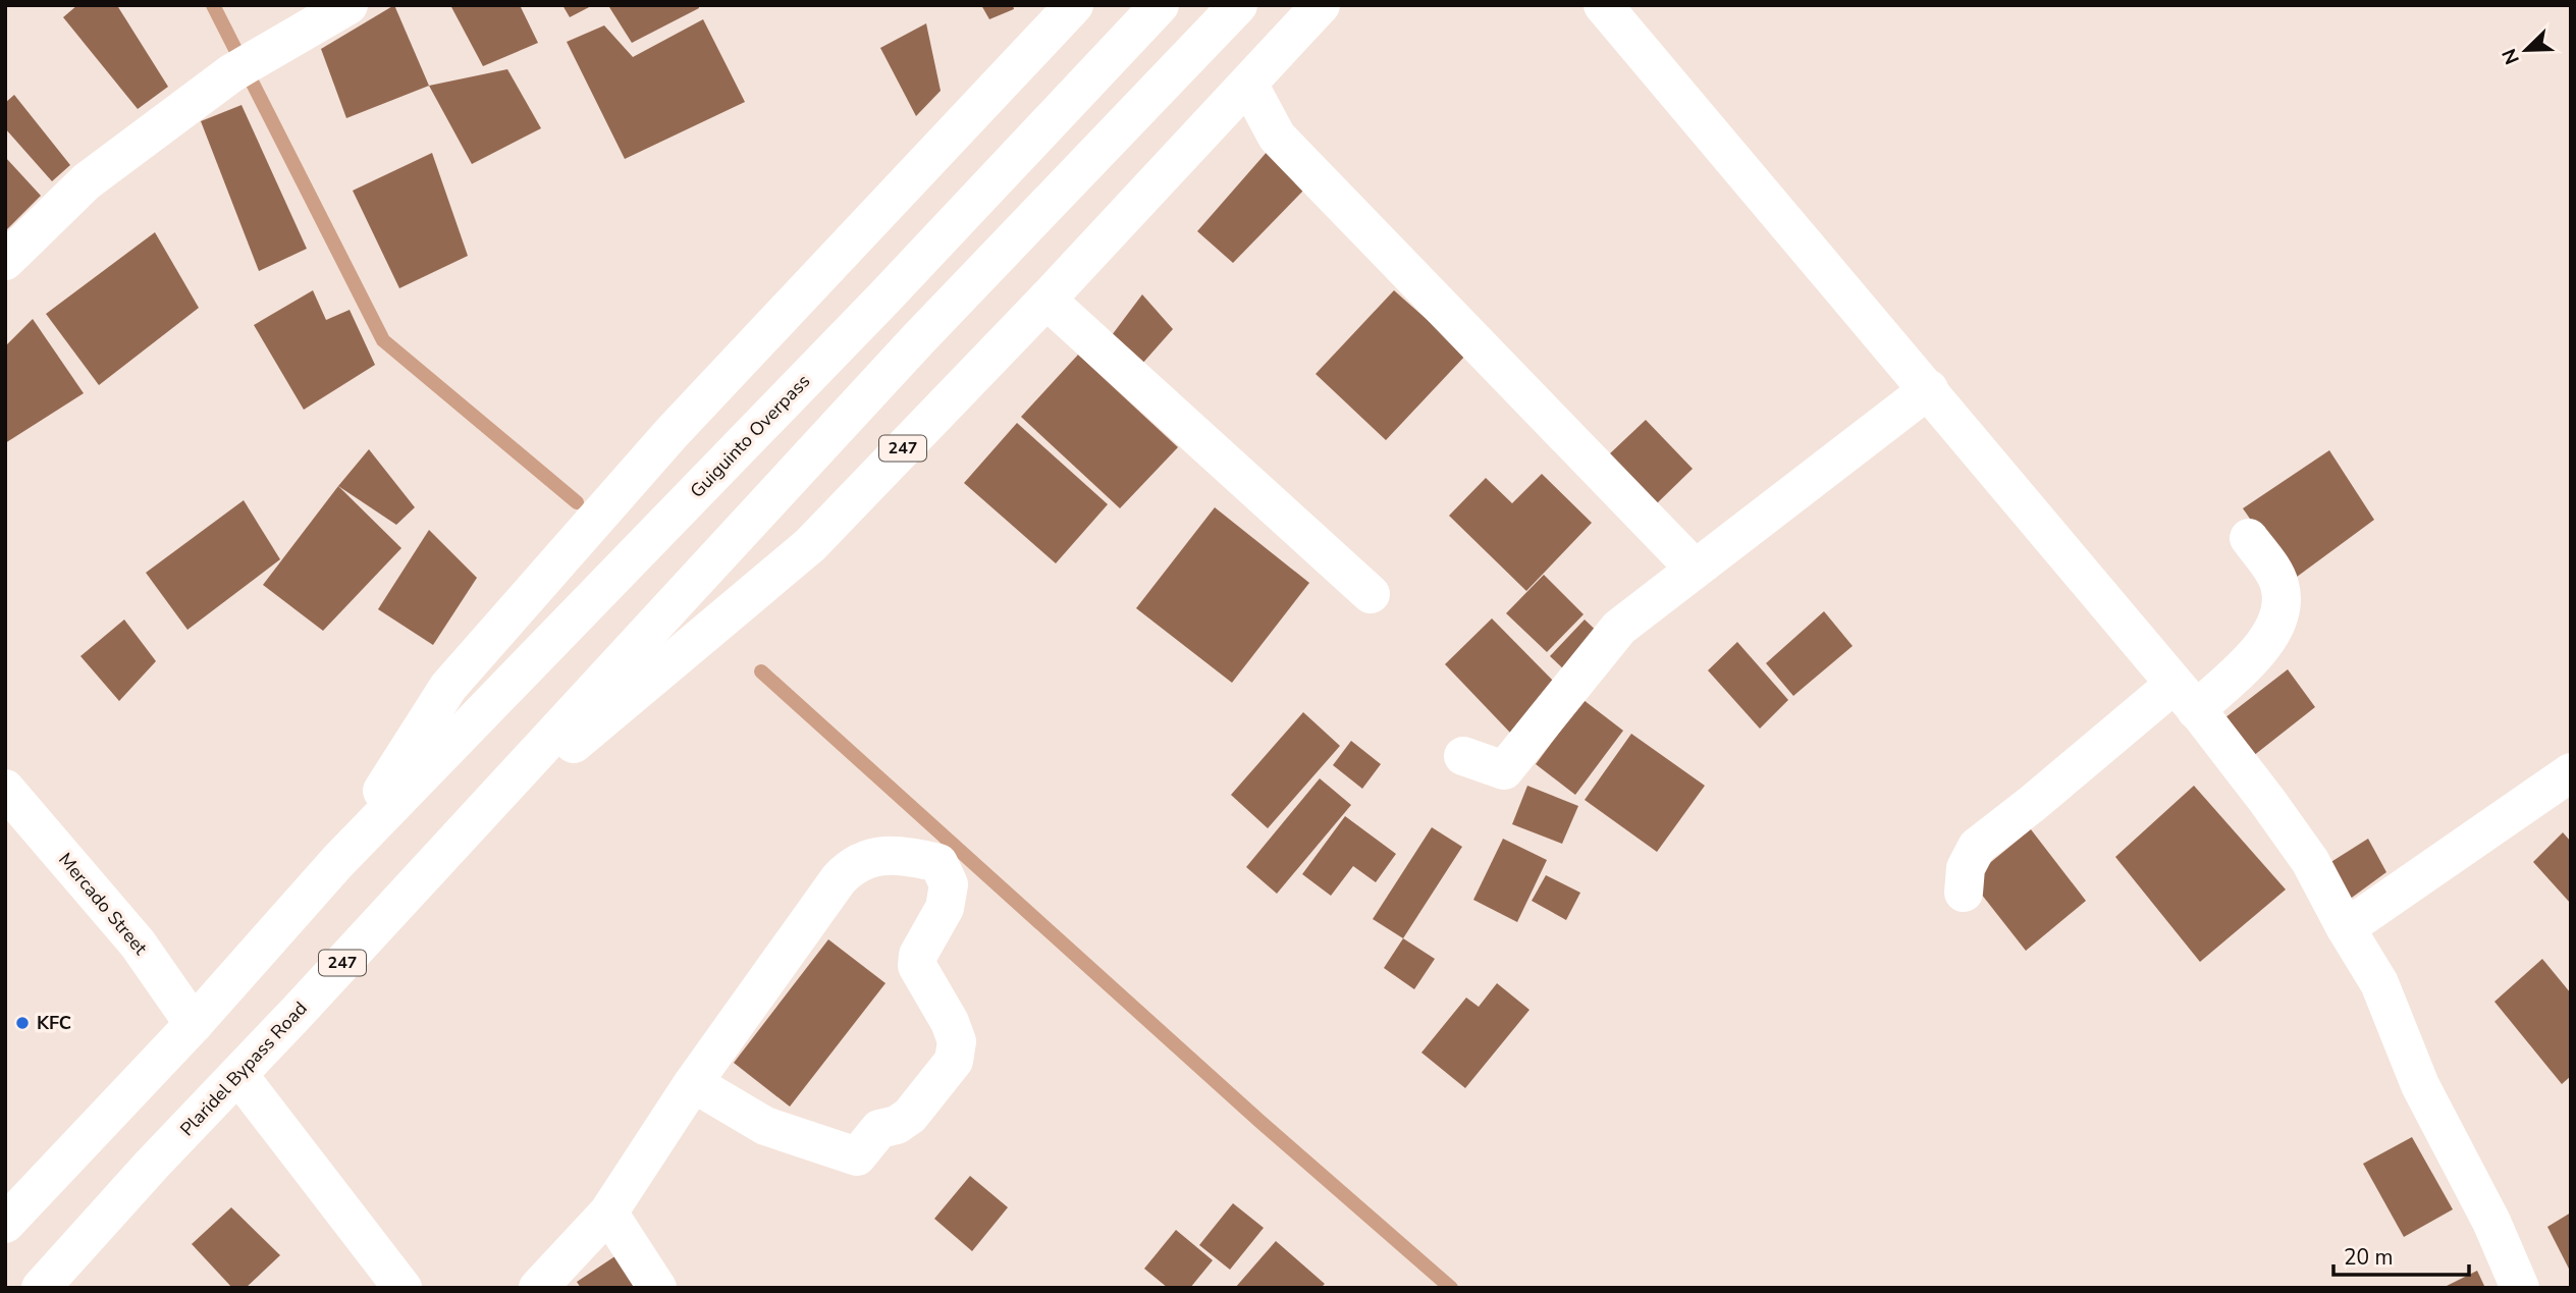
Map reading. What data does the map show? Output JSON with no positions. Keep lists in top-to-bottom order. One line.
{"streets":{"main road":["Guiguinto Overpass","247","Mercado Street","Plaridel Bypass Road"]},"crossings":[["247","Plaridel Bypass Road"]],"places":["KFC"],"scale_bar":"20 m","north":"bottom left"}
